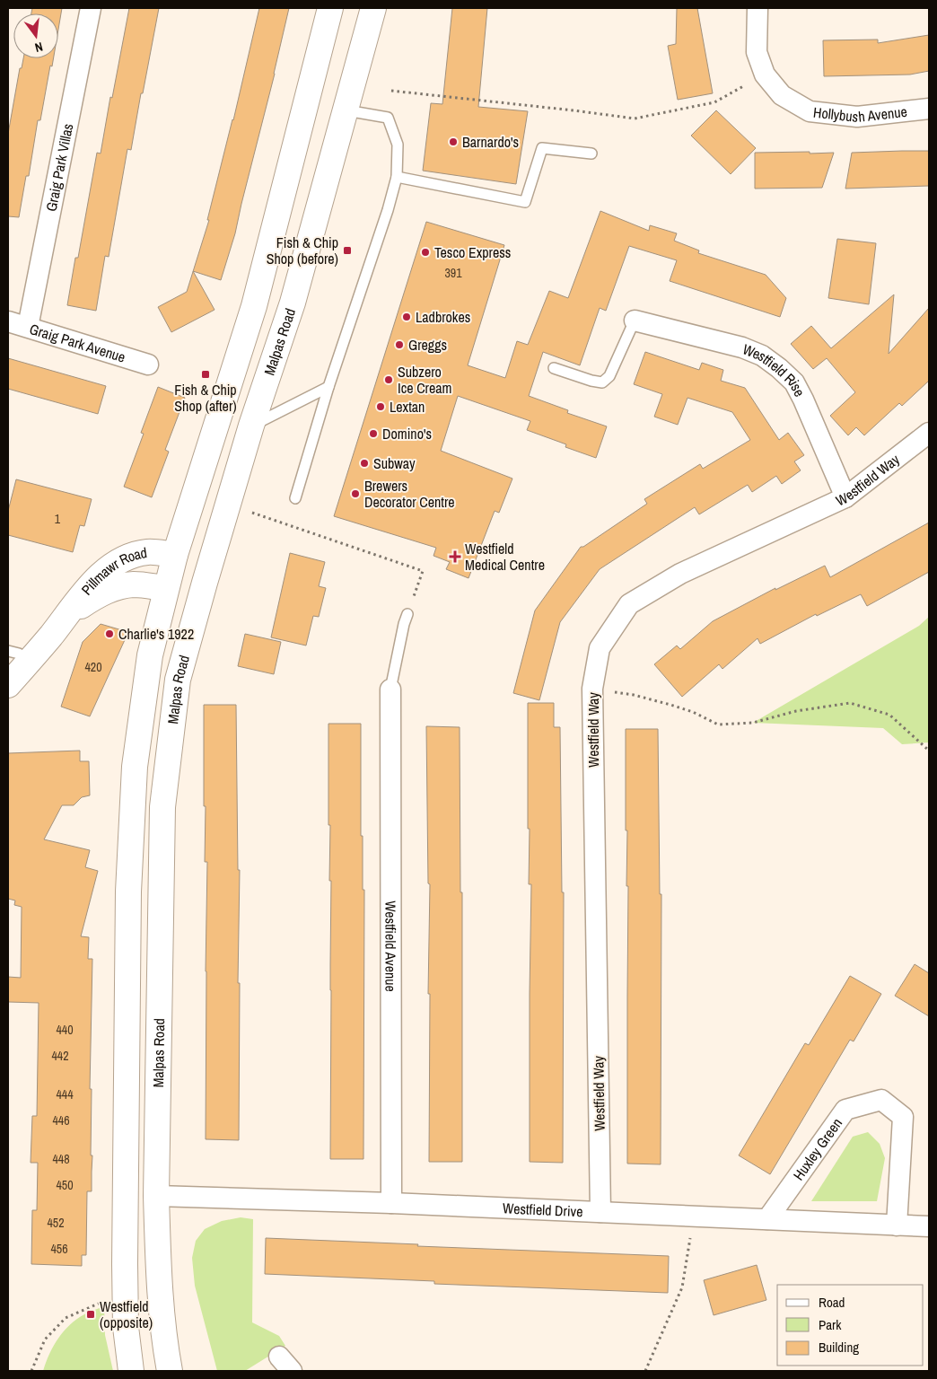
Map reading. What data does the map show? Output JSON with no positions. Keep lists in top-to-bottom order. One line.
{"streets":{"main road":["Malpas Road","Pillmawr Road"],"street":["Hollybush Avenue","Graig Park Villas","Graig Park Avenue","Westfield Rise","Westfield Way","Westfield Avenue","Huxley Green","Westfield Drive"]},"crossings":[["Graig Park Villas","Graig Park Avenue"],["Malpas Road","Pillmawr Road"],["Malpas Road","Westfield Drive"],["Westfield Rise","Westfield Way"],["Westfield Way","Westfield Drive"],["Westfield Avenue","Westfield Drive"],["Huxley Green","Westfield Drive"]],"places":{"other":["Barnardo's","Tesco Express","Ladbrokes","Greggs","Subzero Ice Cream","Lextan","Domino's","Subway","Brewers Decorator Centre","Charlie's 1922"],"transit":["Fish & Chip Shop (before)","Fish & Chip Shop (after)","Westfield (opposite)"],"health":["Westfield Medical Centre"]},"house_numbers":["391","1","420","440","442","444","446","448","450","452","456"],"legend":["Road","Park","Building"],"north":"bottom"}
